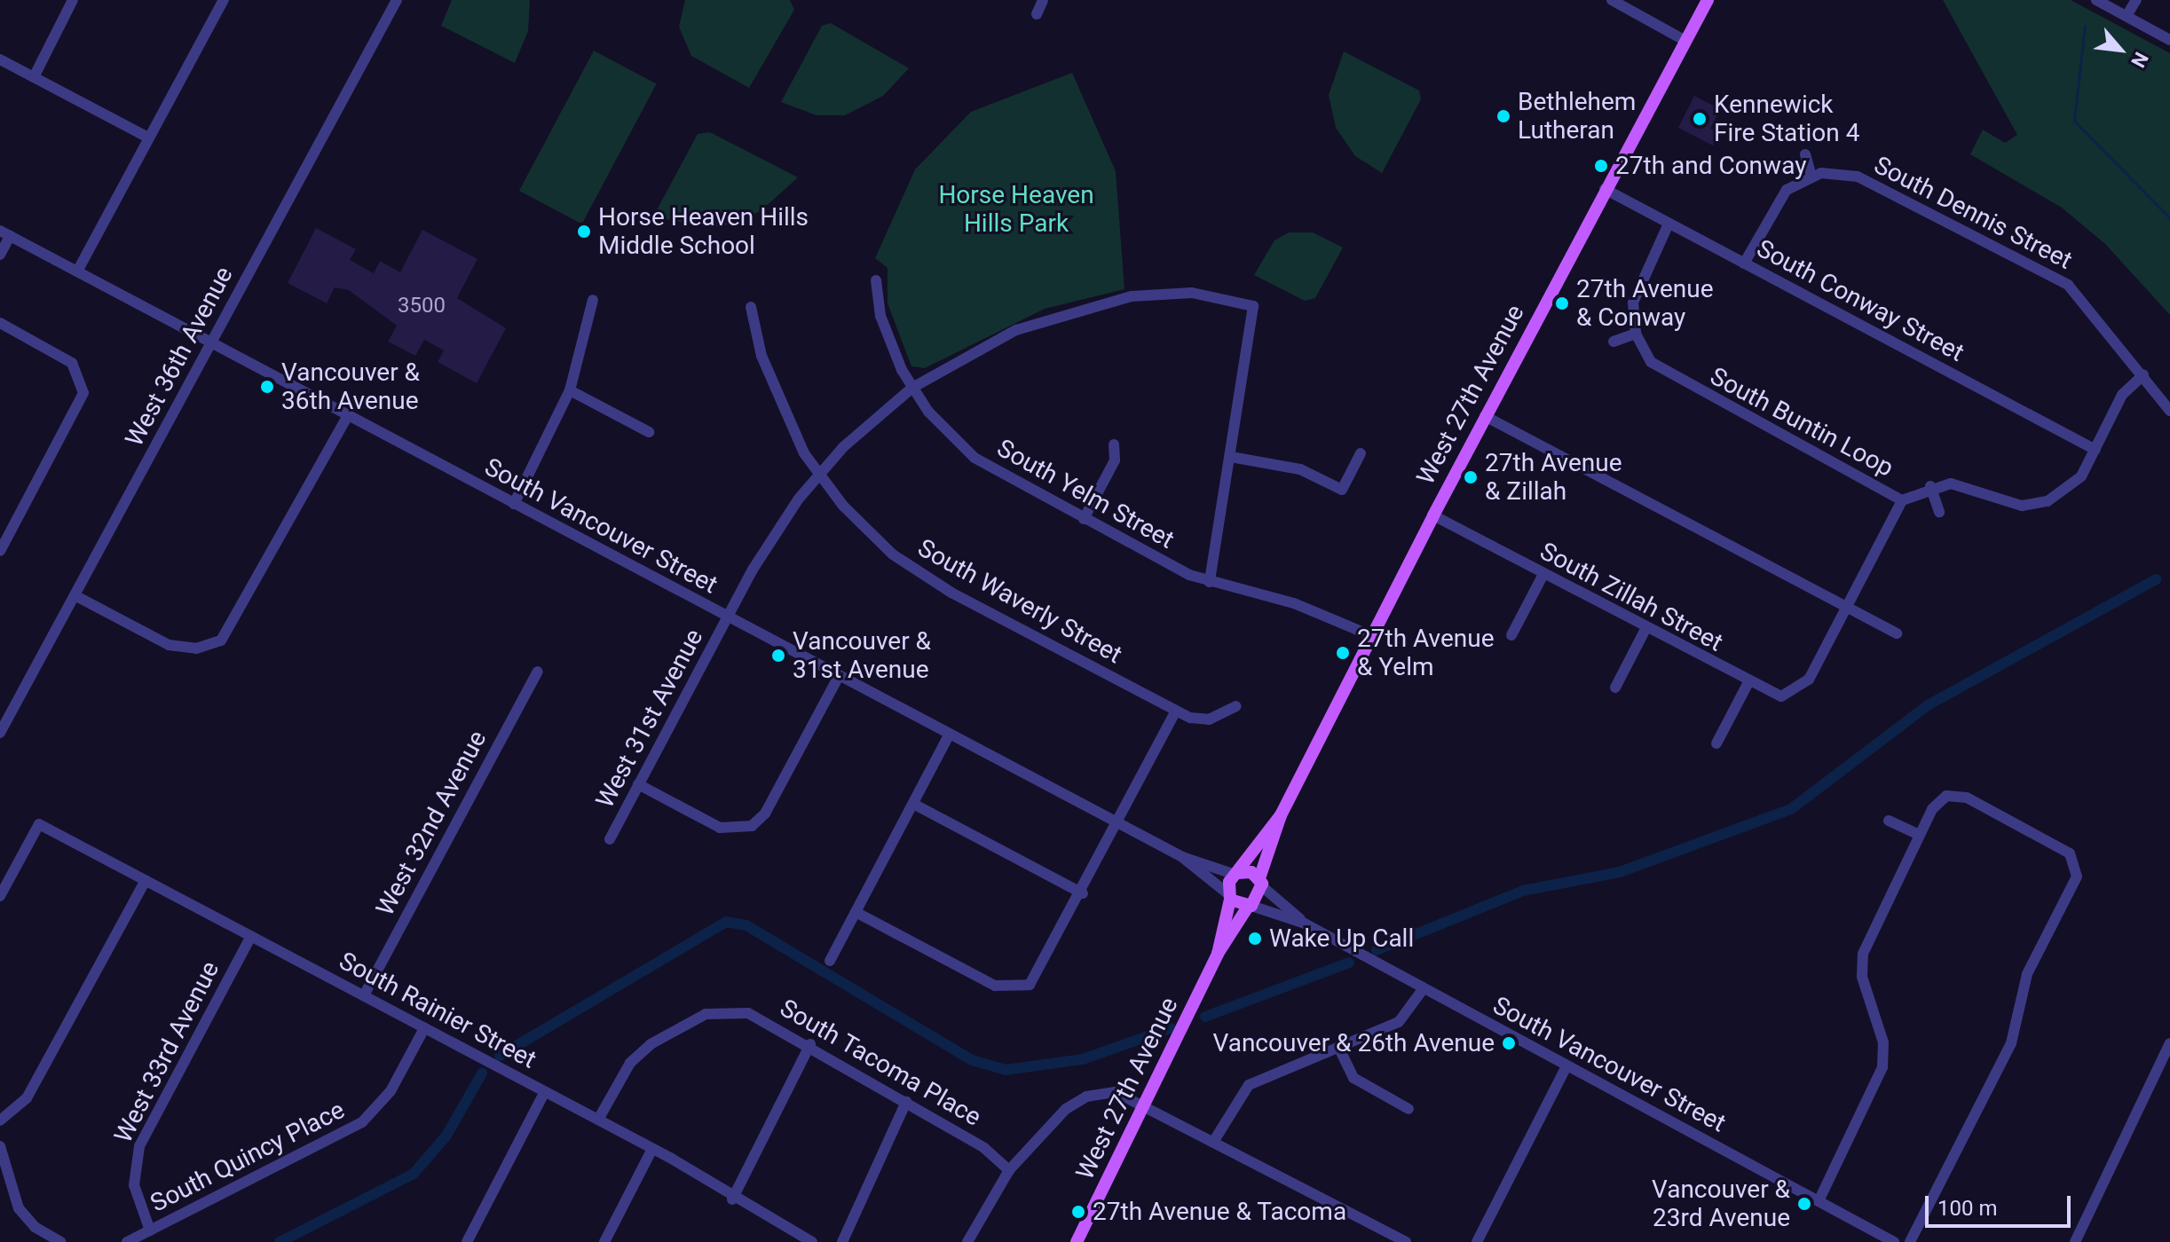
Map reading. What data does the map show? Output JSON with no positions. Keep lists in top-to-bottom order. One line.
{"streets":{"main road":["West 27th Avenue"],"street":["South Dennis Street","South Conway Street","West 36th Avenue","South Buntin Loop","South Yelm Street","South Vancouver Street","South Zillah Street","South Waverly Street","West 31st Avenue","West 32nd Avenue","South Rainier Street","West 33rd Avenue","South Tacoma Place","South Quincy Place"]},"crossings":[["South Dennis Street","South Buntin Loop"],["South Conway Street","West 27th Avenue"],["South Conway Street","South Buntin Loop"],["West 36th Avenue","South Vancouver Street"],["West 27th Avenue","South Yelm Street"],["West 27th Avenue","South Vancouver Street"],["West 27th Avenue","South Zillah Street"],["South Yelm Street","West 31st Avenue"],["South Vancouver Street","West 31st Avenue"],["South Waverly Street","West 31st Avenue"],["West 32nd Avenue","South Rainier Street"],["South Rainier Street","West 33rd Avenue"],["South Rainier Street","South Tacoma Place"],["South Rainier Street","South Quincy Place"],["West 33rd Avenue","South Quincy Place"]],"parks":["Horse Heaven Hills Park"],"places":["Bethlehem Lutheran","Kennewick Fire Station 4","27th and Conway","Horse Heaven Hills Middle School","27th Avenue & Conway","Vancouver & 36th Avenue","27th Avenue & Zillah","27th Avenue & Yelm","Vancouver & 31st Avenue","Wake Up Call","Vancouver & 26th Avenue","Vancouver & 23rd Avenue","27th Avenue & Tacoma"],"house_numbers":["3500"],"scale_bar":"100 m","north":"bottom right"}
